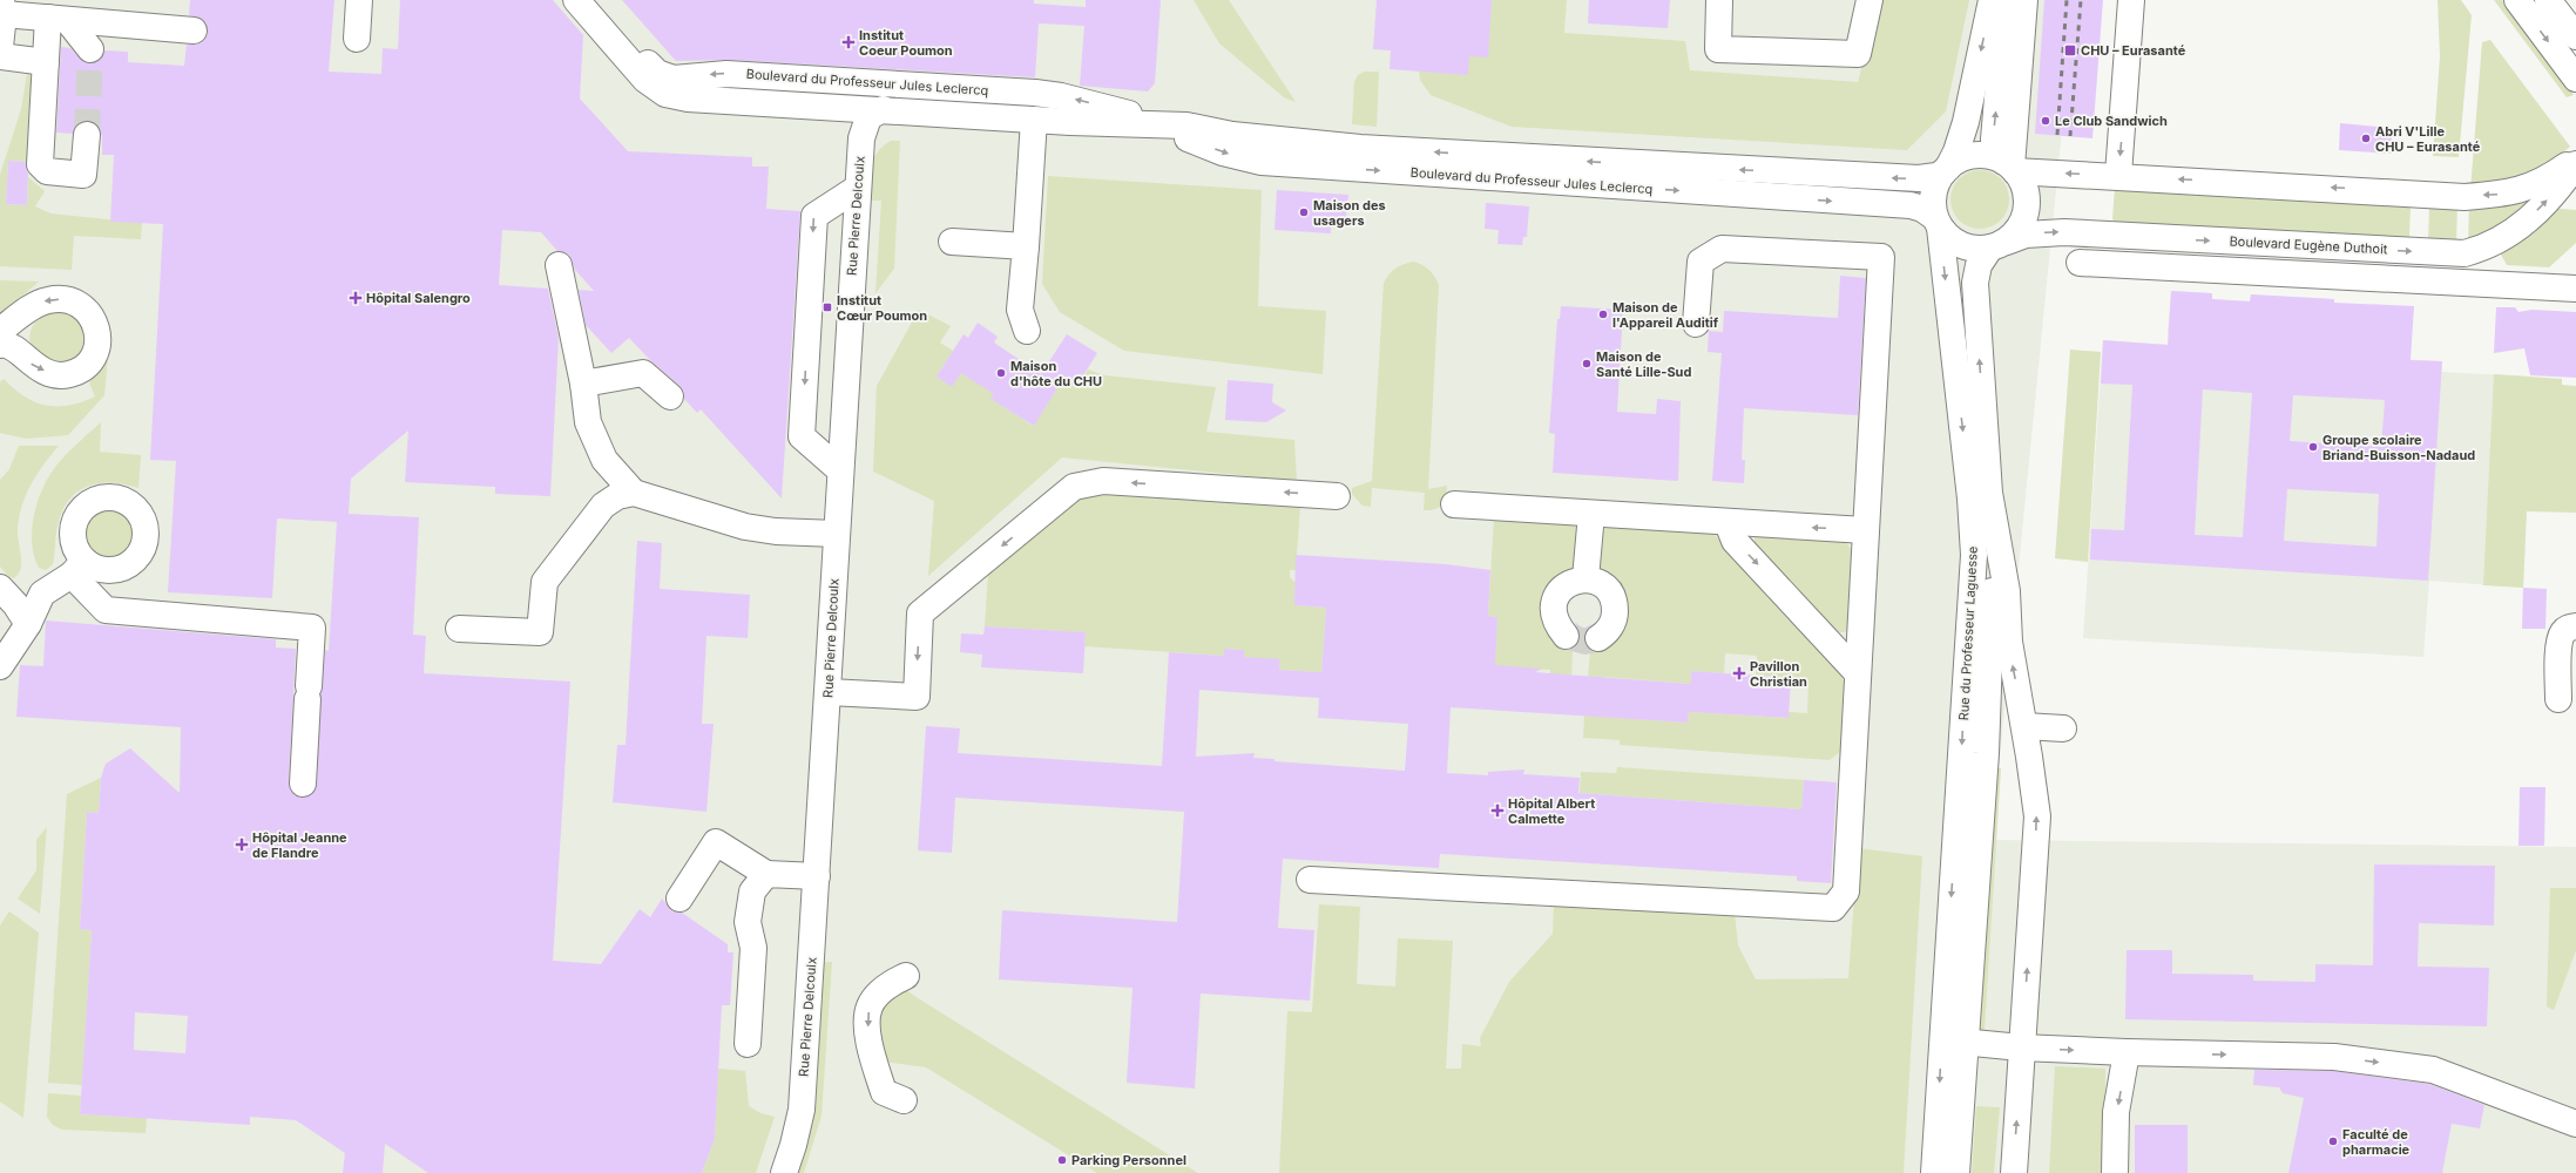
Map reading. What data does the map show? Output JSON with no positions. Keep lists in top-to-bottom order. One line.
{"streets":{"street":["Boulevard du Professeur Jules Leclercq","Rue Pierre Delcoulx","Boulevard Eugène Duthoit","Rue du Professeur Laguesse"]},"crossings":[["Boulevard du Professeur Jules Leclercq","Rue Pierre Delcoulx"],["Boulevard du Professeur Jules Leclercq","Boulevard Eugène Duthoit"],["Boulevard du Professeur Jules Leclercq","Rue du Professeur Laguesse"],["Boulevard Eugène Duthoit","Rue du Professeur Laguesse"]],"places":{"health":["Institut Coeur Poumon","Hôpital Salengro","Pavillon Christian","Hôpital Albert Calmette","Hôpital Jeanne de Flandre"],"transit":["CHU – Eurasanté","Institut Cœur Poumon"],"other":["Le Club Sandwich","Abri V'Lille CHU – Eurasanté","Maison des usagers","Maison de l'Appareil Auditif","Maison de Santé Lille-Sud","Maison d'hôte du CHU","Groupe scolaire Briand-Buisson-Nadaud","Faculté de pharmacie","Parking Personnel"]}}
